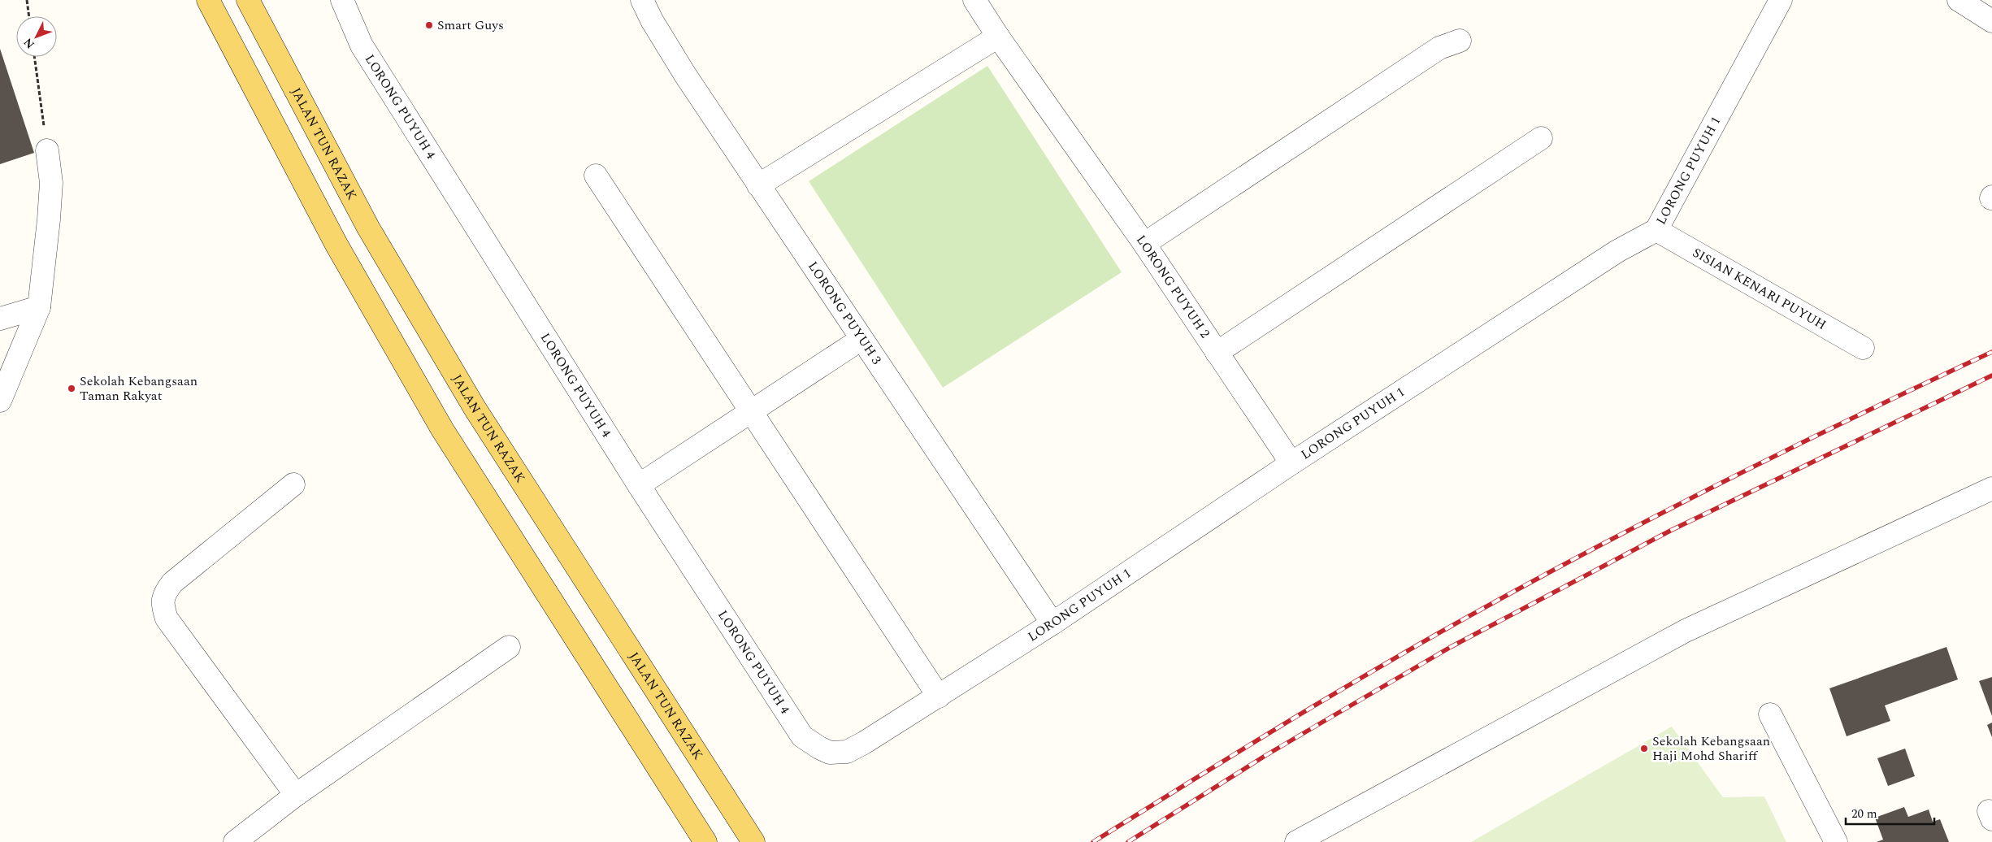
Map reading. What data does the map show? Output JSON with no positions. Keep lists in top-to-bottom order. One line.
{"streets":{"main road":["JALAN TUN RAZAK"],"street":["LORONG PUYUH 4","LORONG PUYUH 1","LORONG PUYUH 2","SISIAN KENARI PUYUH","LORONG PUYUH 3"]},"crossings":[["LORONG PUYUH 4","LORONG PUYUH 1"],["LORONG PUYUH 1","LORONG PUYUH 2"],["LORONG PUYUH 1","SISIAN KENARI PUYUH"],["LORONG PUYUH 1","LORONG PUYUH 3"]],"places":["Smart Guys","Sekolah Kebangsaan Taman Rakyat","Sekolah Kebangsaan Haji Mohd Shariff"],"scale_bar":"20 m","north":"bottom left"}
